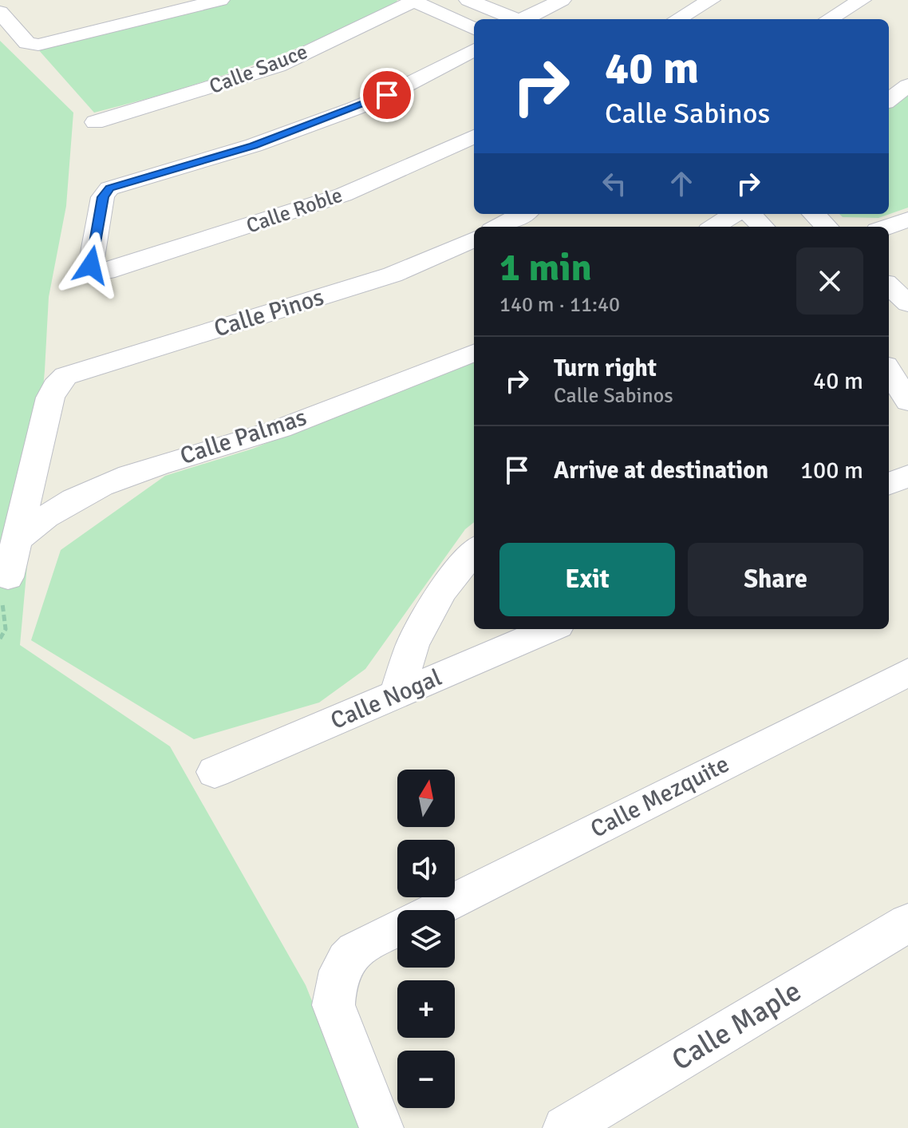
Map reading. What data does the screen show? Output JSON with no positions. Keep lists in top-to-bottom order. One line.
{"streets":{"street":["Calle Sauce","Calle Roble","Calle Pinos","Calle Palmas","Calle Nogal","Calle Mezquite","Calle Maple"]},"crossings":[["Calle Pinos","Calle Palmas"]],"north":"top","page":{"turn":["40 m","Calle Sabinos"],"heading":["1 min","140 m · 11:40"],"list":[{"name":"Turn right","note":"Calle Sabinos","value":"40 m"},{"name":"Arrive at destination","value":"100 m"}],"buttons":["Exit","Share"],"map_buttons":["+","−"]}}
